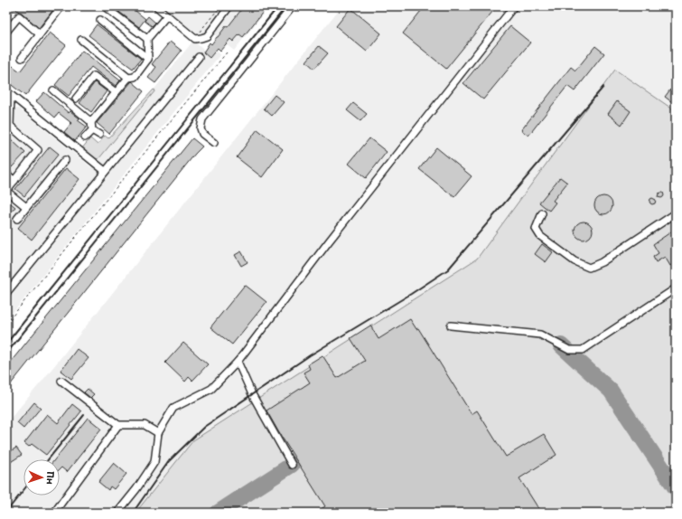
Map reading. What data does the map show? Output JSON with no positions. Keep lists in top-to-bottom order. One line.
{"north":"right"}
